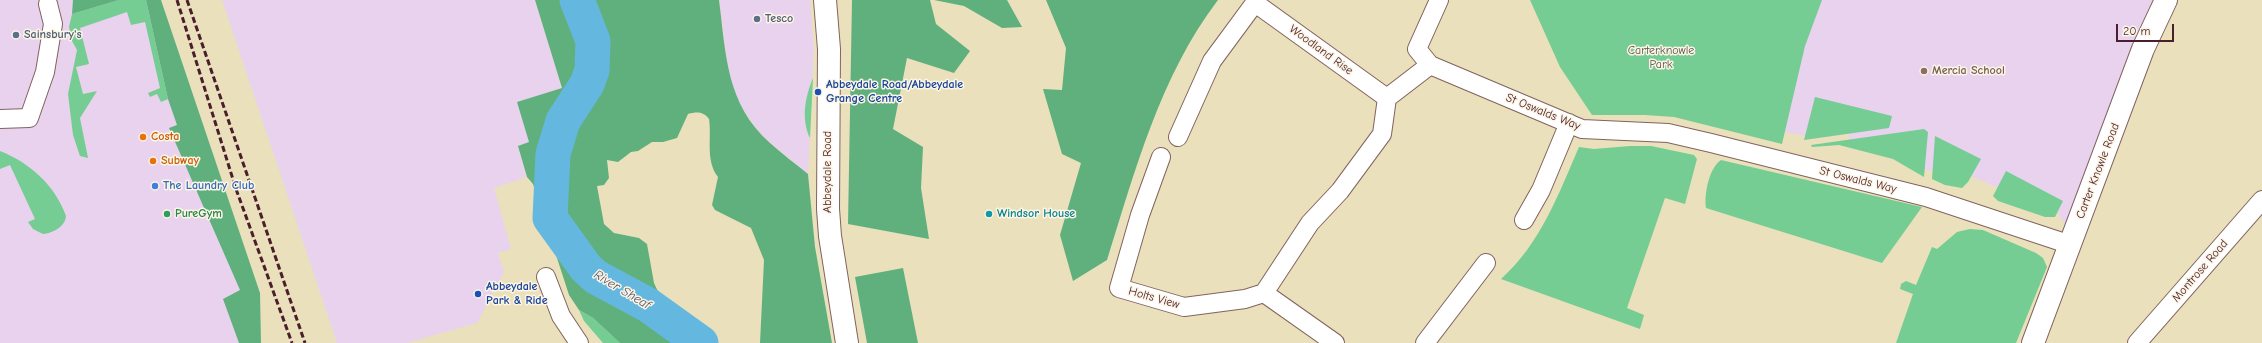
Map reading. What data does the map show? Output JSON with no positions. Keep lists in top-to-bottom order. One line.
{"streets":{"street":["Woodland Rise","St Oswalds Way","Carter Knowle Road","Abbeydale Road","Montrose Road","Holts View"]},"crossings":[["St Oswalds Way","Carter Knowle Road"]],"water":["River Sheaf"],"parks":["Carterknowle Park"],"places":["Tesco","Sainsbury's","Mercia School","Abbeydale Road/Abbeydale Grange Centre","Costa","Subway","The Laundry Club","PureGym","Windsor House","Abbeydale Park & Ride"],"scale_bar":"20 m"}
